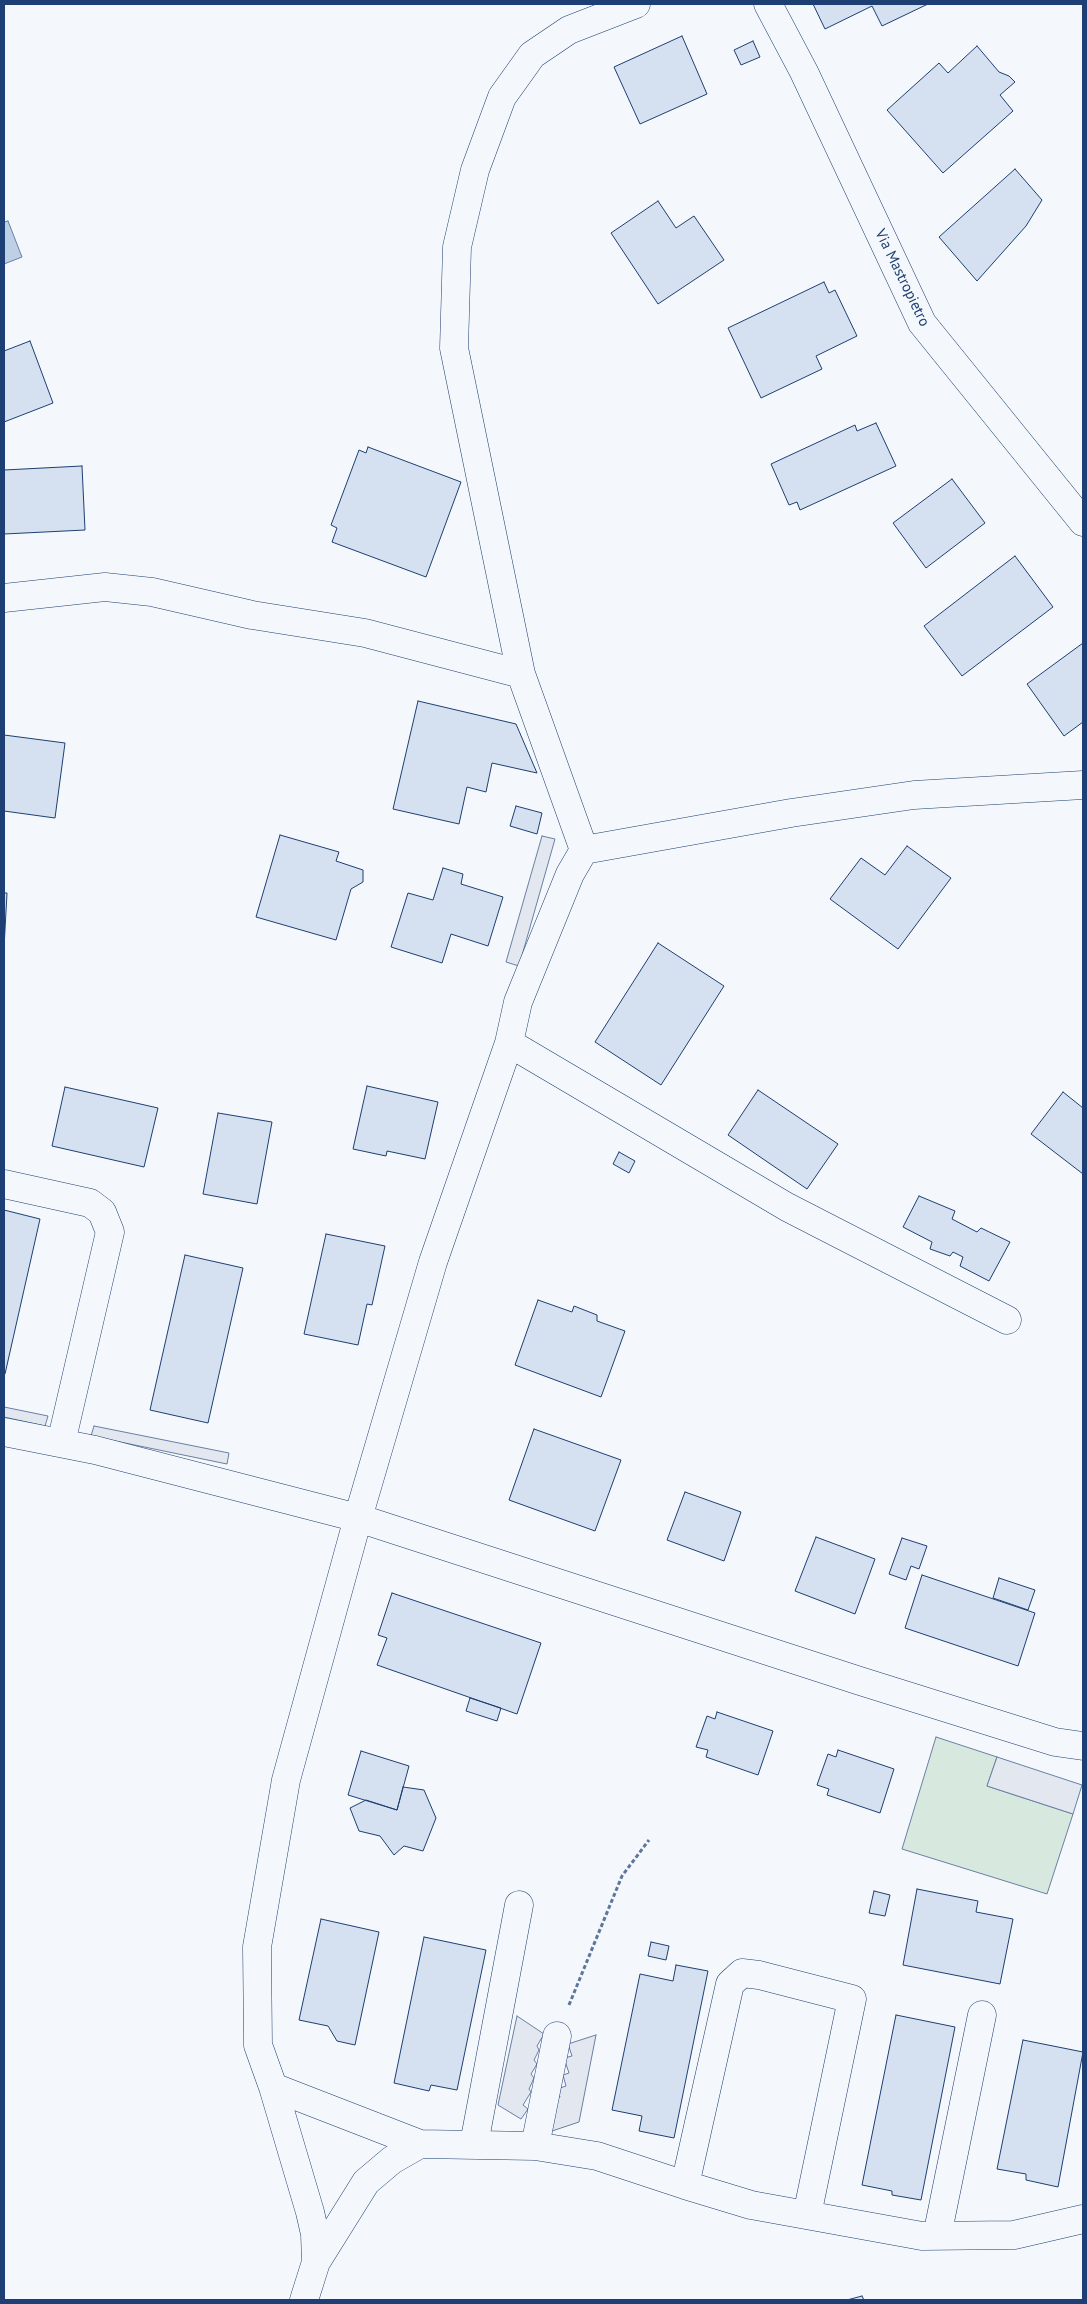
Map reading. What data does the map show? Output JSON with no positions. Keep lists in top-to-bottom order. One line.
{"streets":{"street":["Via Mastropietro"]}}
